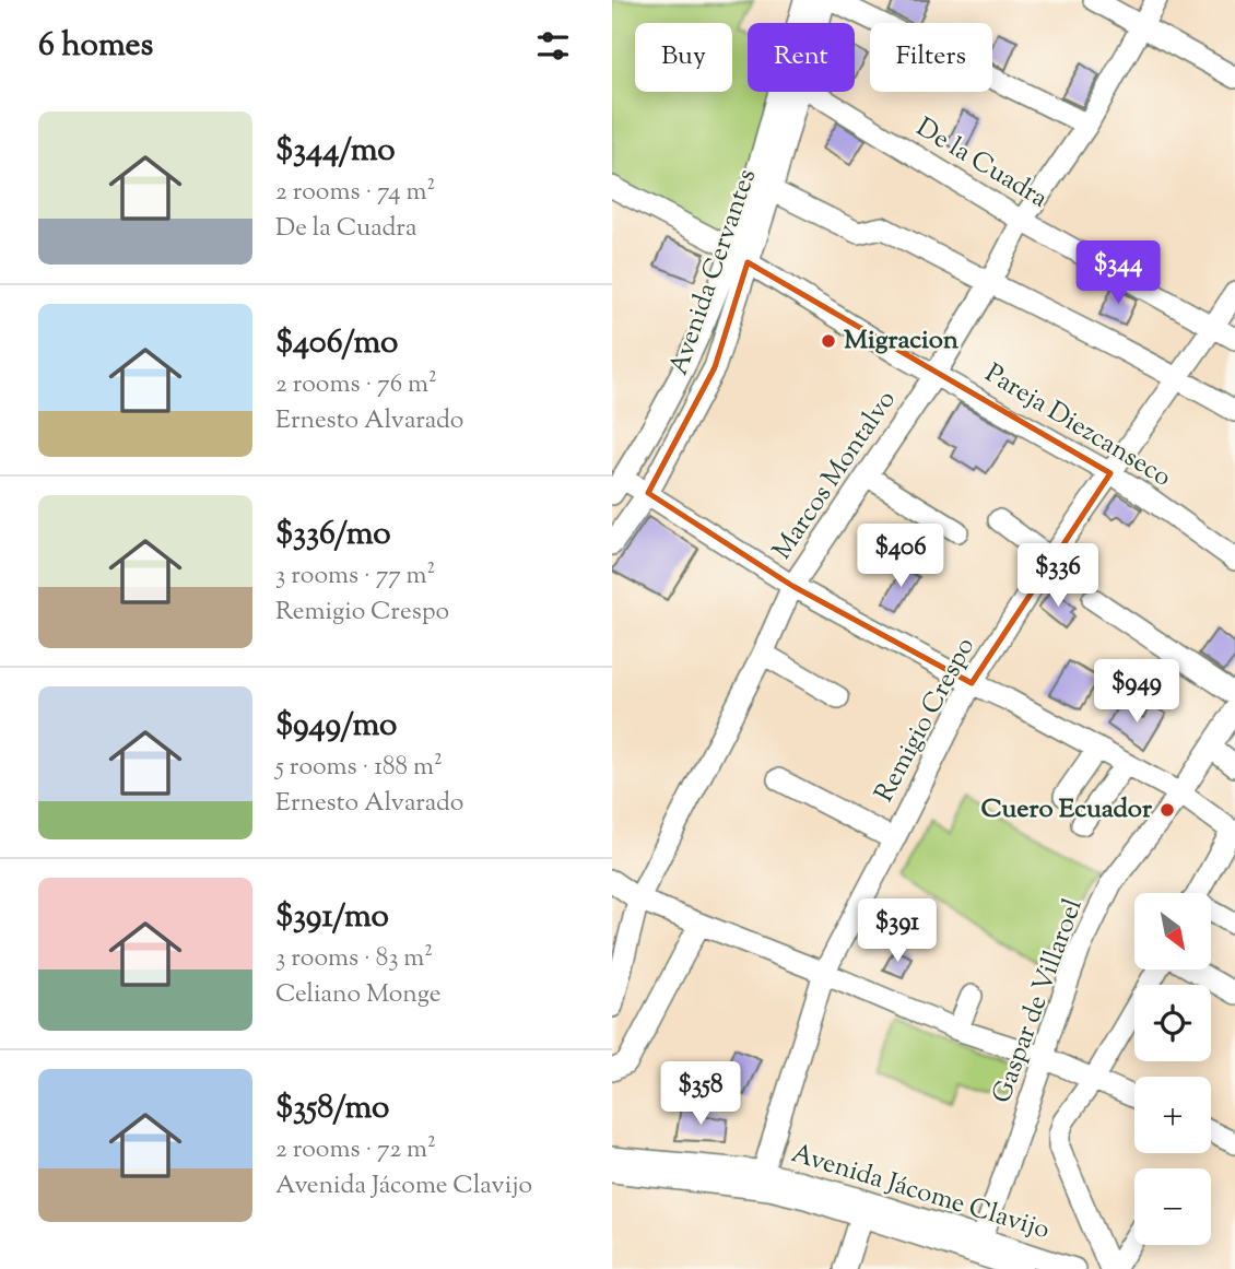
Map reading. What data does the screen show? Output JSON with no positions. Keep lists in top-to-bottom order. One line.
{"streets":{"street":["De la Cuadra","Avenida Cervantes","Pareja Diezcanseco","Marcos Montalvo","Remigio Crespo","Gaspar de Villaroel","Avenida Jácome Clavijo"]},"crossings":[["De la Cuadra","Marcos Montalvo"],["De la Cuadra","Remigio Crespo"],["Avenida Cervantes","Pareja Diezcanseco"],["Pareja Diezcanseco","Marcos Montalvo"],["Pareja Diezcanseco","Remigio Crespo"],["Remigio Crespo","Avenida Jácome Clavijo"],["Gaspar de Villaroel","Avenida Jácome Clavijo"]],"places":["Migracion","Cuero Ecuador"],"north":"bottom right","page":{"heading":"6 homes","chip":["Buy","Rent","Filters"],"list":[{"name":"$344/mo","note":"2 rooms · 74 m² · De la Cuadra"},{"name":"$406/mo","note":"2 rooms · 76 m² · Ernesto Alvarado"},{"name":"$336/mo","note":"3 rooms · 77 m² · Remigio Crespo"},{"name":"$949/mo","note":"5 rooms · 188 m² · Ernesto Alvarado"},{"name":"$391/mo","note":"3 rooms · 83 m² · Celiano Monge"},{"name":"$358/mo","note":"2 rooms · 72 m² · Avenida Jácome Clavijo"}],"price":["$344","$406","$336","$949","$391","$358"],"map_buttons":["+","−"]}}
